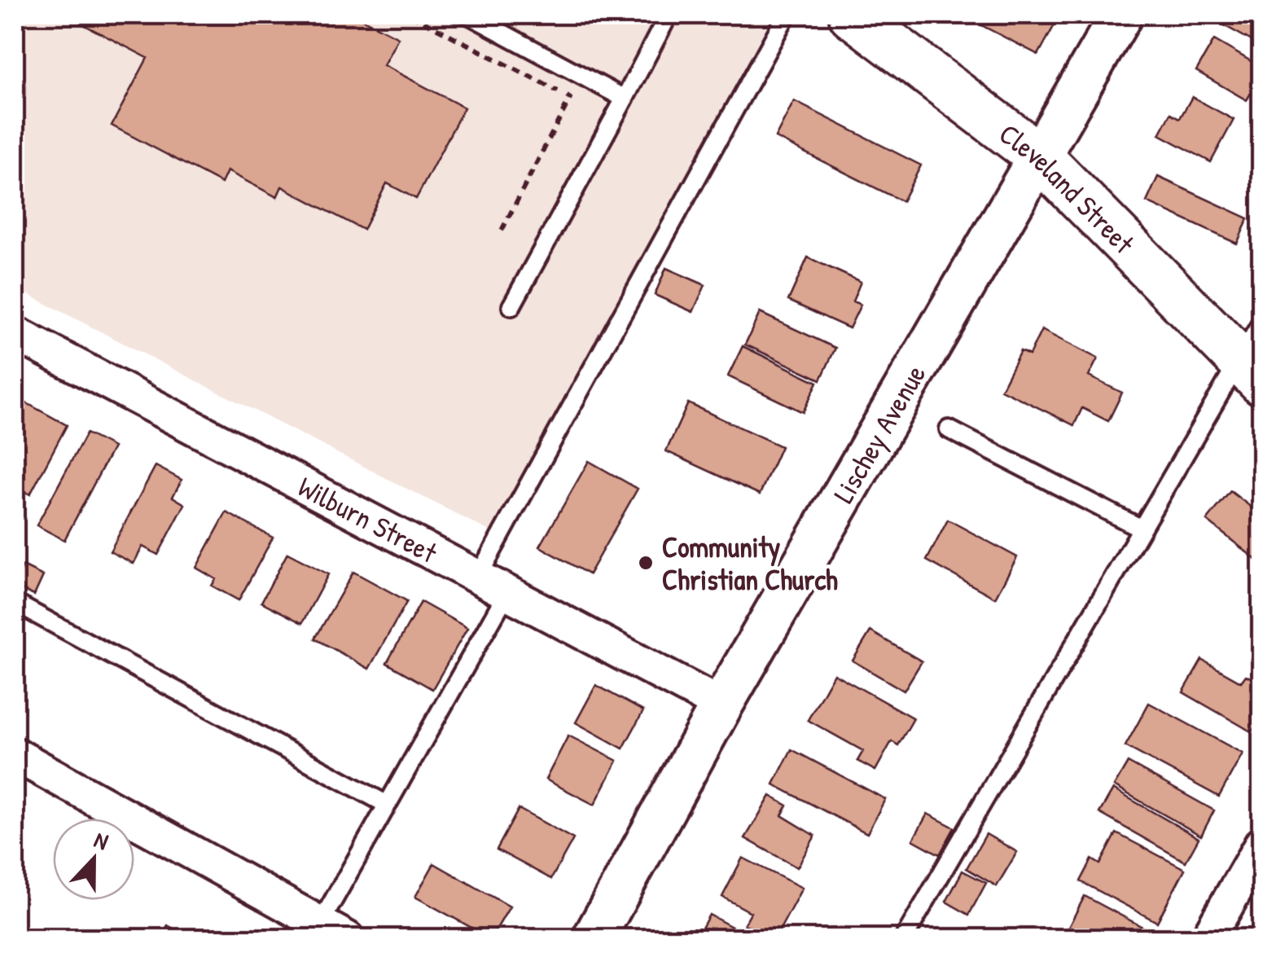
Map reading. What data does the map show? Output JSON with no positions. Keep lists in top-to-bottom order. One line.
{"streets":{"main road":["Cleveland Street"],"street":["Lischey Avenue","Wilburn Street"]},"crossings":[["Cleveland Street","Lischey Avenue"],["Lischey Avenue","Wilburn Street"]],"places":["Community Christian Church"],"north":"top"}
